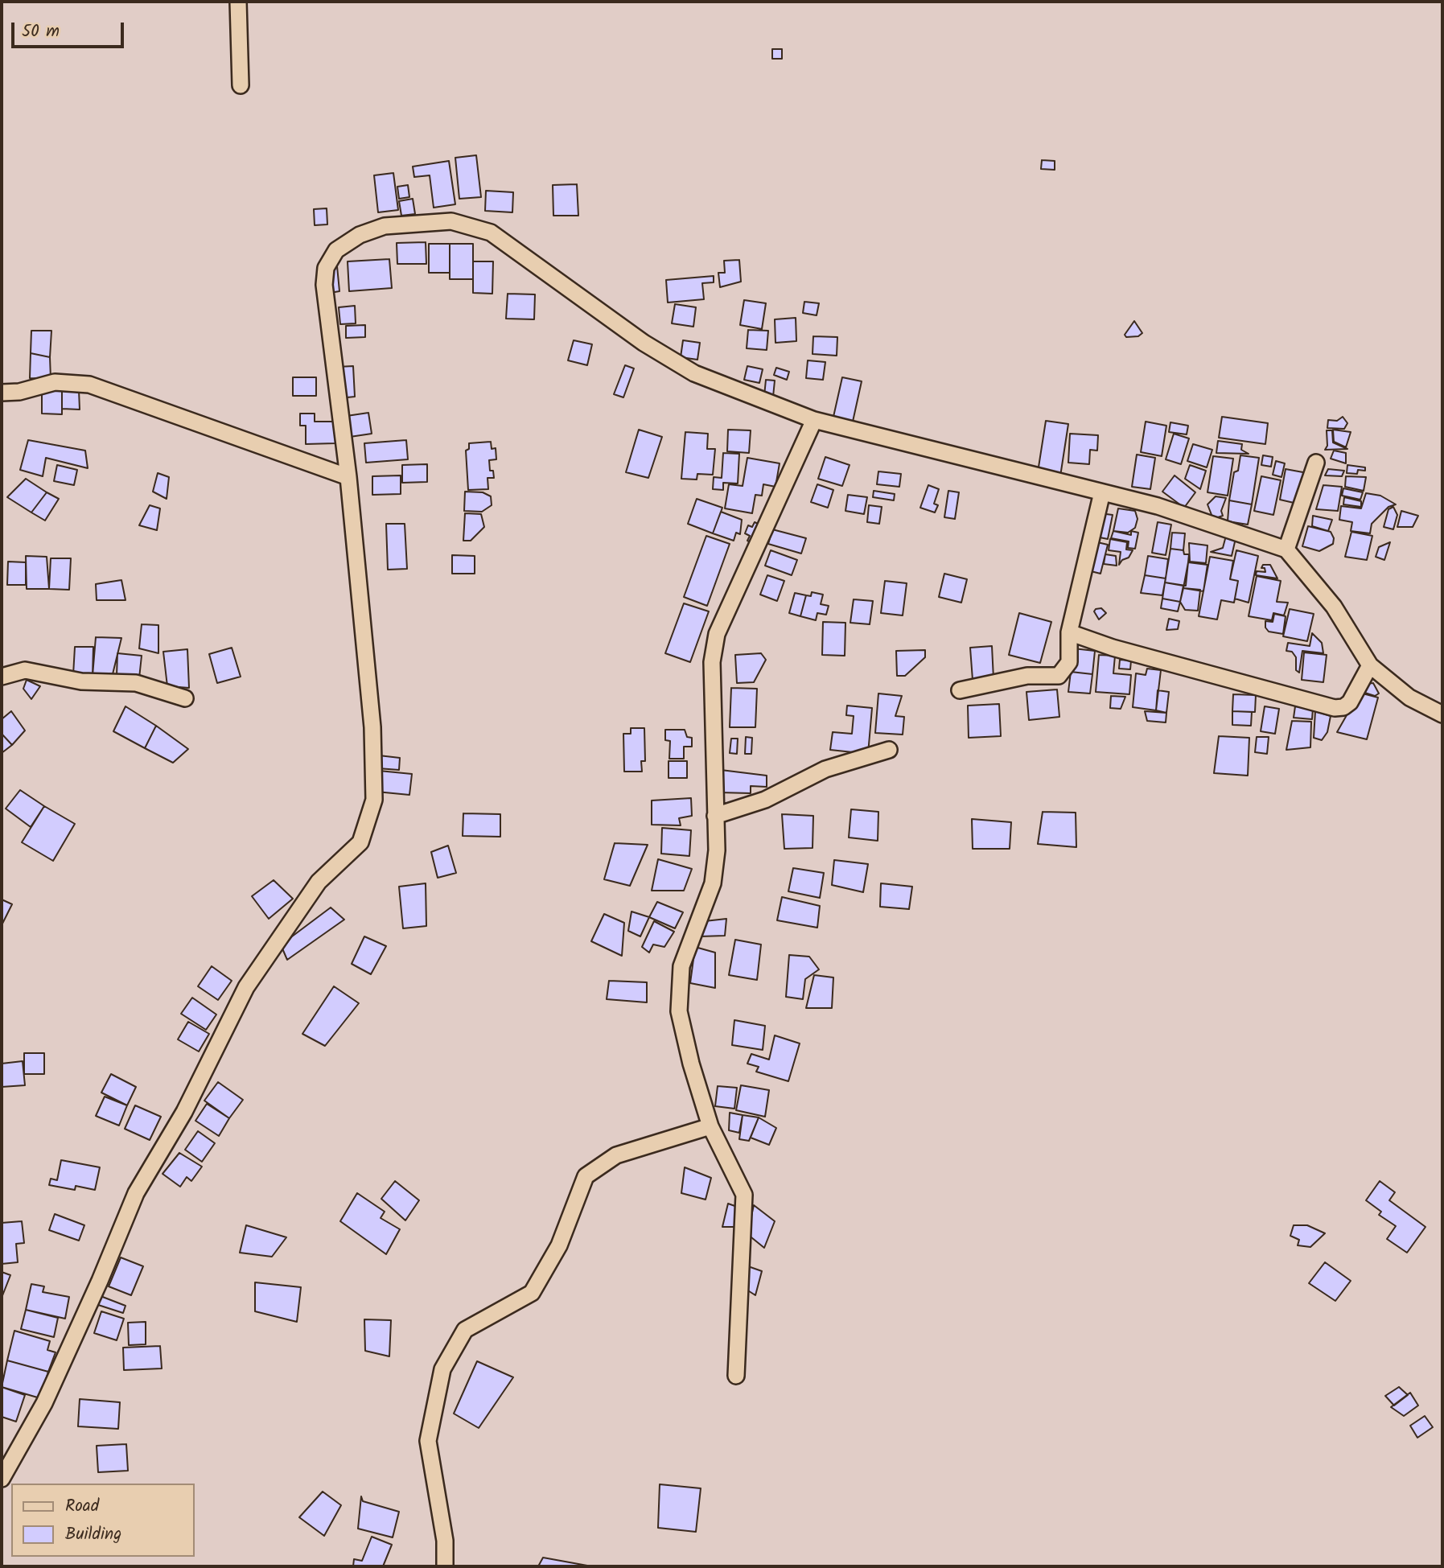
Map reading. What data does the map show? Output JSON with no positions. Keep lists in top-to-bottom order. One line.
{"legend":["Road","Building"],"scale_bar":"50 m"}
